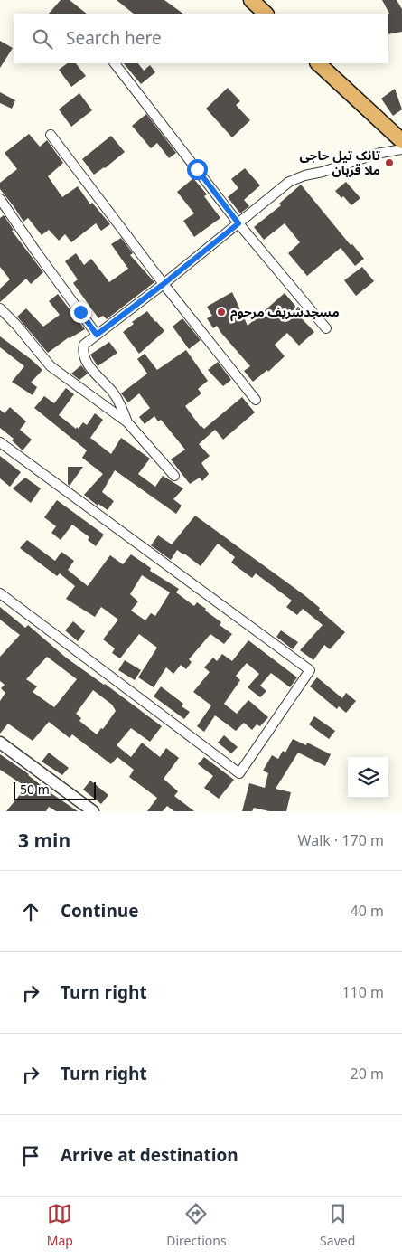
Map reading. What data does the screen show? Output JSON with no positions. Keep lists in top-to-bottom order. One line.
{"places":["تانک تیل حاجی ملا قربان","مسجدشریف مرحوم"],"scale_bar":"50 m","page":{"search":"Search here","scale":"50 m","heading":["3 min","Walk · 170 m"],"list":[["Continue","40 m"],["Turn right","110 m"],["Turn right","20 m"],"Arrive at destination"],"nav":["Map","Directions","Saved"]}}
